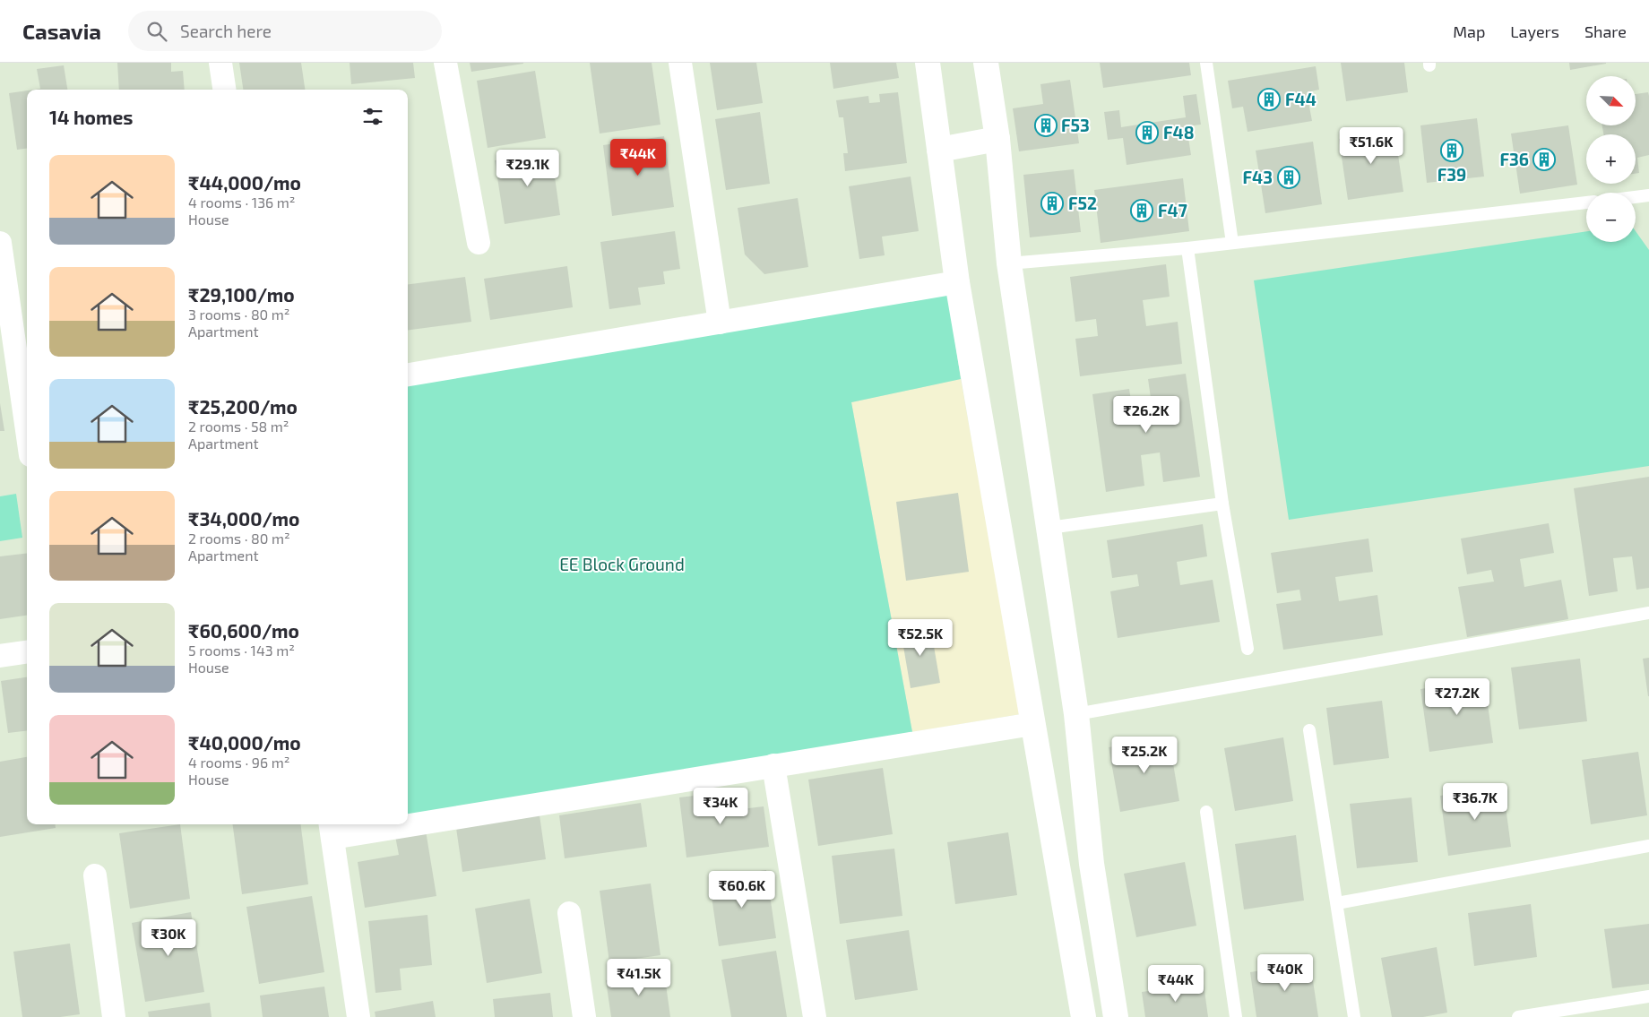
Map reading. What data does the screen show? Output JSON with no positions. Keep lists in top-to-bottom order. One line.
{"parks":["EE Block Ground"],"places":{"building":["F44","F53","F48","F39","F36","F43","F52","F47"]},"north":"bottom right","page":{"header":"Casavia","search":"Search here","nav":["Map","Layers","Share"],"map_buttons":["+","−"],"heading":"14 homes","price":["₹51.6K","₹44K","₹29.1K","₹26.2K","₹52.5K","₹27.2K","₹25.2K","₹36.7K","₹34K","₹60.6K","₹30K","₹40K","₹41.5K","₹44K"],"list":[{"name":"₹44,000/mo","note":"4 rooms · 136 m² · House"},{"name":"₹29,100/mo","note":"3 rooms · 80 m² · Apartment"},{"name":"₹25,200/mo","note":"2 rooms · 58 m² · Apartment"},{"name":"₹34,000/mo","note":"2 rooms · 80 m² · Apartment"},{"name":"₹60,600/mo","note":"5 rooms · 143 m² · House"},{"name":"₹40,000/mo","note":"4 rooms · 96 m² · House"}]}}
